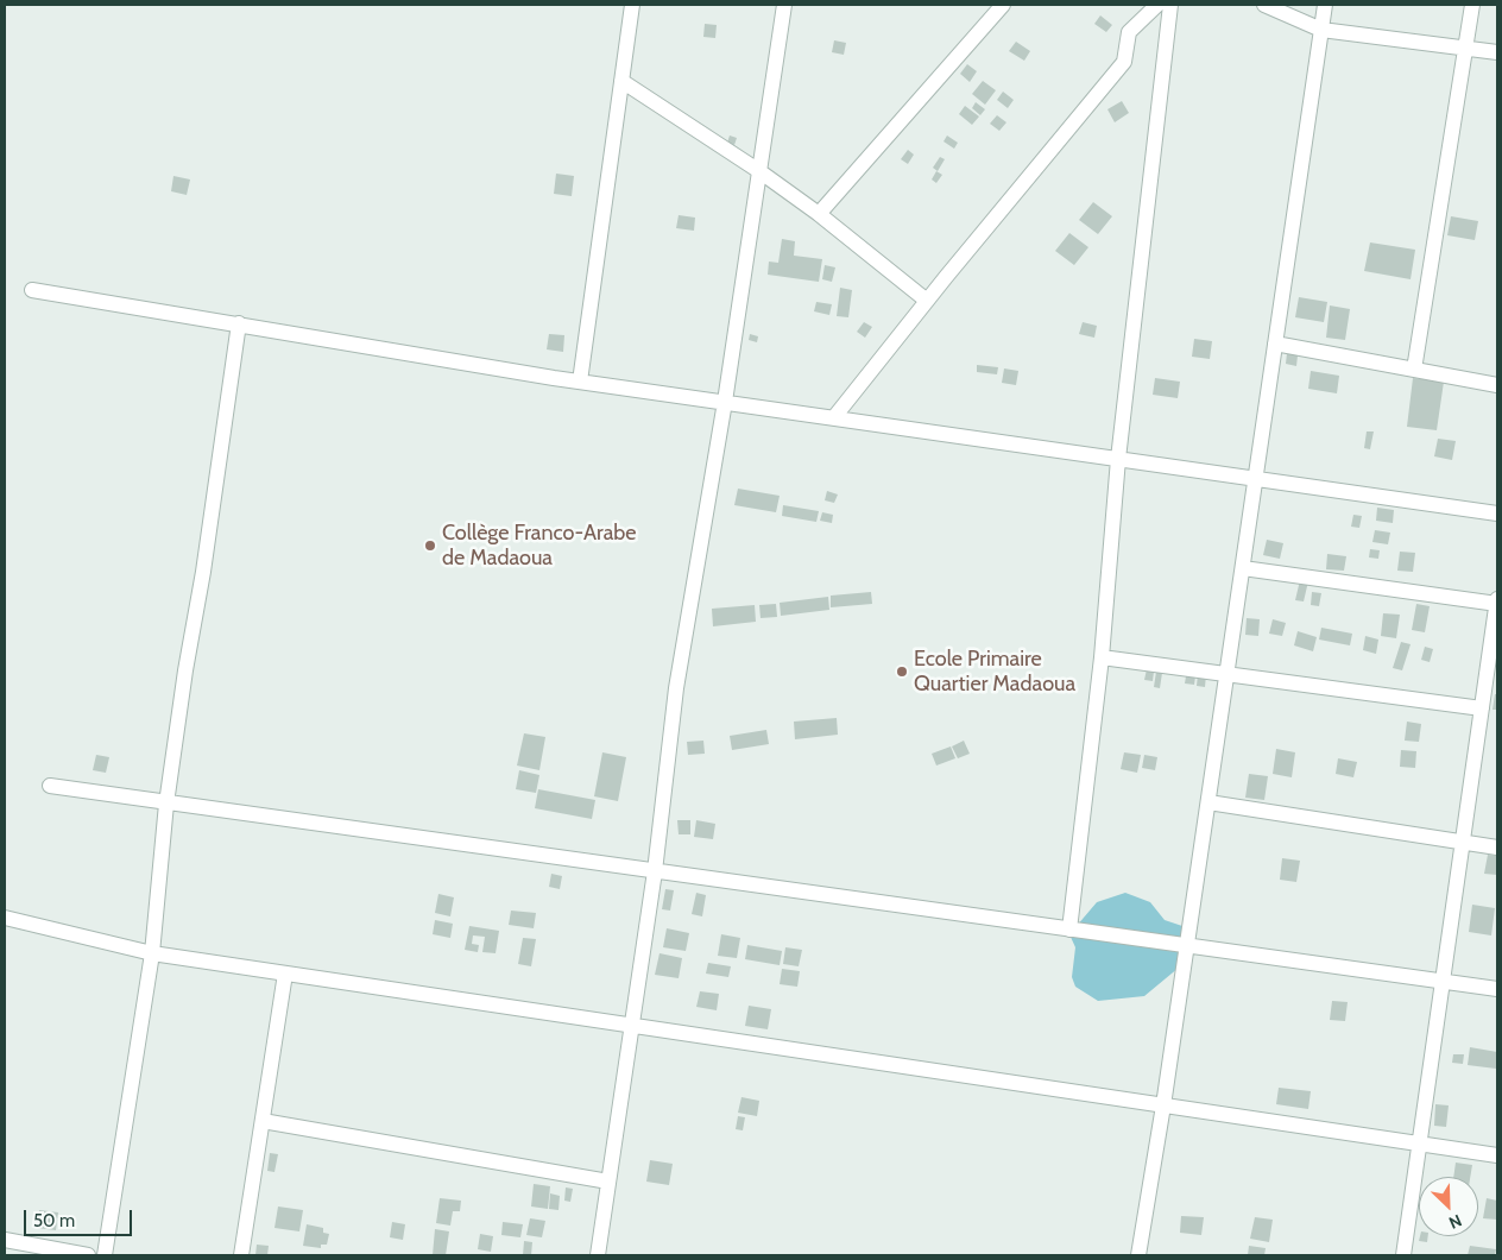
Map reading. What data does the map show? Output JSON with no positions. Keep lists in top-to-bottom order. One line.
{"places":["Collège Franco-Arabe de Madaoua","Ecole Primaire Quartier Madaoua"],"scale_bar":"50 m","north":"bottom right"}
